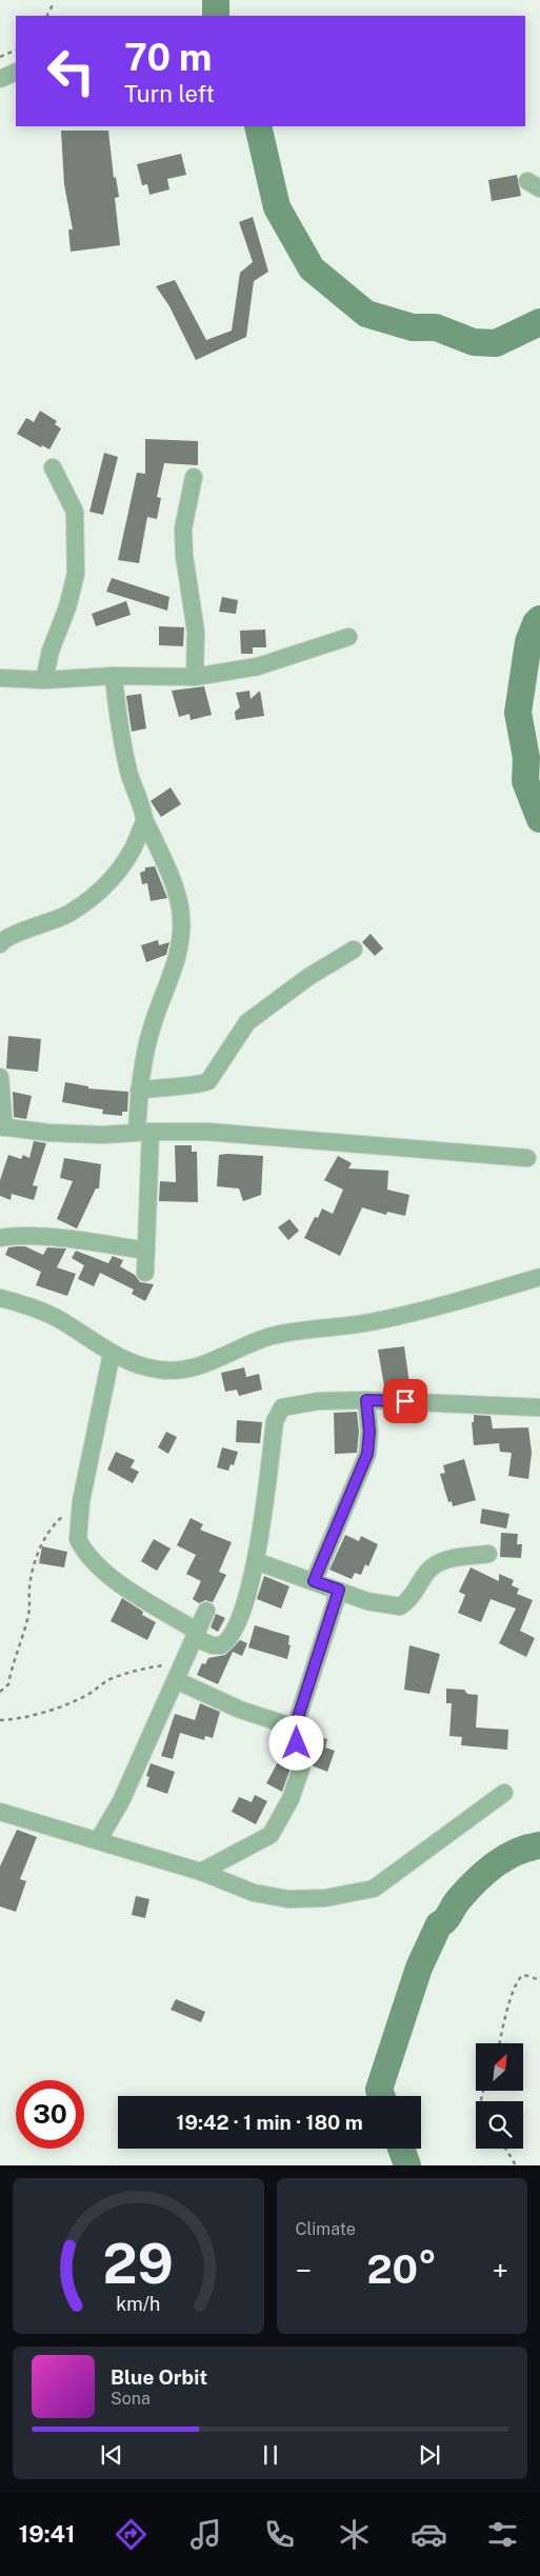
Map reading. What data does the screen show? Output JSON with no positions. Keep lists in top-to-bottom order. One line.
{"north":"top right","page":{"turn":["70 m","Turn left"],"limit":"30","trip":"19:42 · 1 min · 180 m","tile":"Climate","heat":["−","20°","+"],"song":["Blue Orbit","Sona"],"tabs":"19:41","gauge":["29","km/h"]}}
